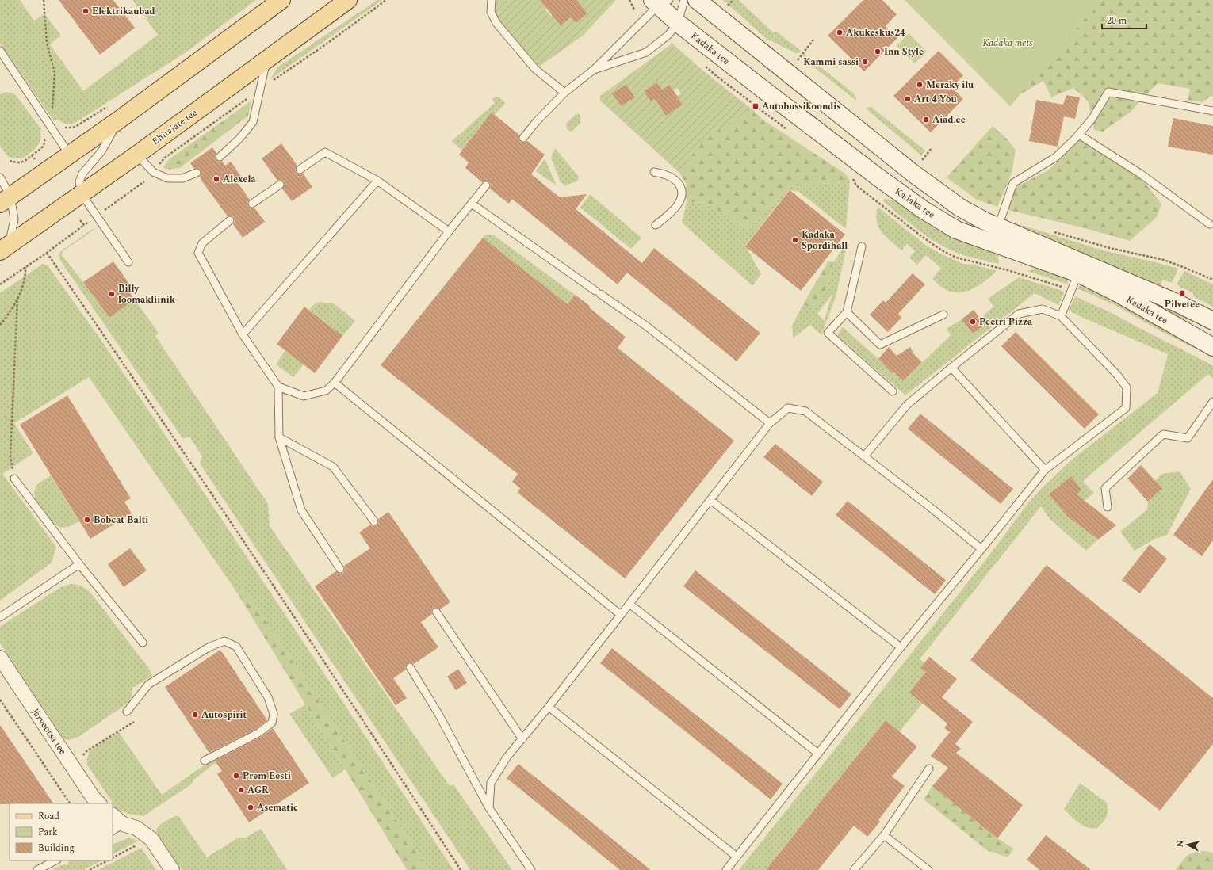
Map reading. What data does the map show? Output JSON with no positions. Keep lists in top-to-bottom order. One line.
{"streets":{"main road":["Kadaka tee","Ehitajate tee"],"street":["Järveotsa tee"]},"parks":["Kadaka mets"],"places":{"other":["Elektrikaubad","Akukeskus24","Inn Style","Kammi sassi","Meraky ilu","Art 4 You","Aiad.ee","Alexela","Kadaka Spordihall","Billy loomakliinik","Peetri Pizza","Bobcat Balti","Autospirit","Prem Eesti","AGR","Asematic"],"transit":["Autobussikoondis","Pilvetee"]},"legend":["Road","Park","Building"],"scale_bar":"20 m","north":"left"}
